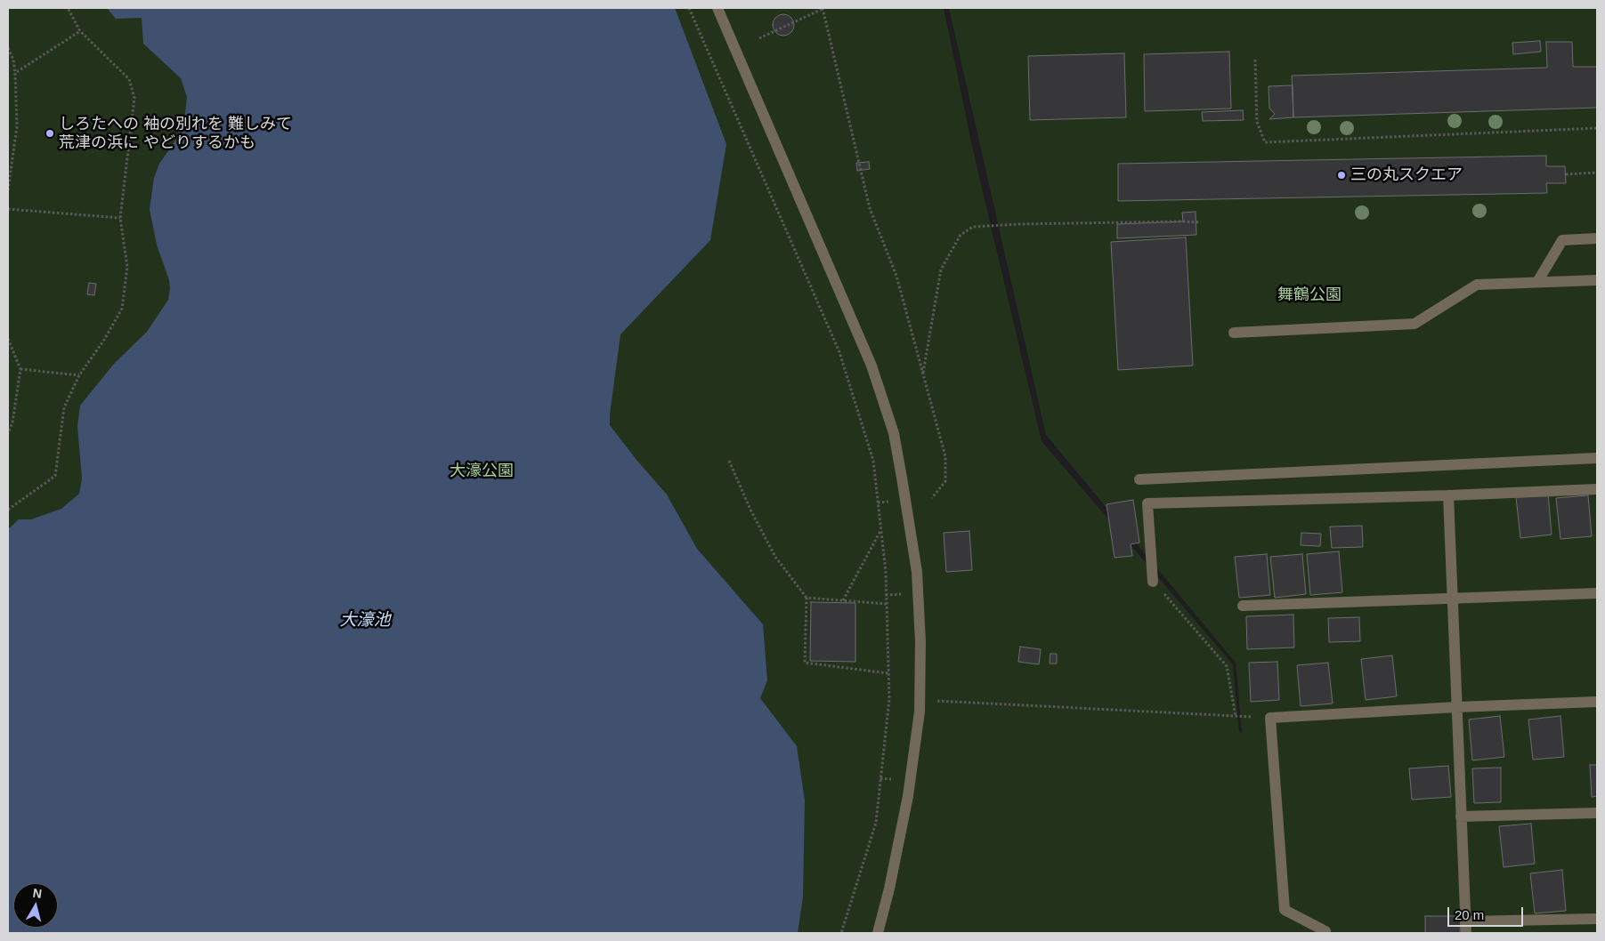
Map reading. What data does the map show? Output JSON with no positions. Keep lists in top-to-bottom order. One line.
{"water":["大濠池"],"parks":["舞鶴公園","大濠公園"],"places":["しろたへの 袖の別れを 難しみて 荒津の浜に やどりするかも","三の丸スクエア"],"scale_bar":"20 m","north":"top"}
